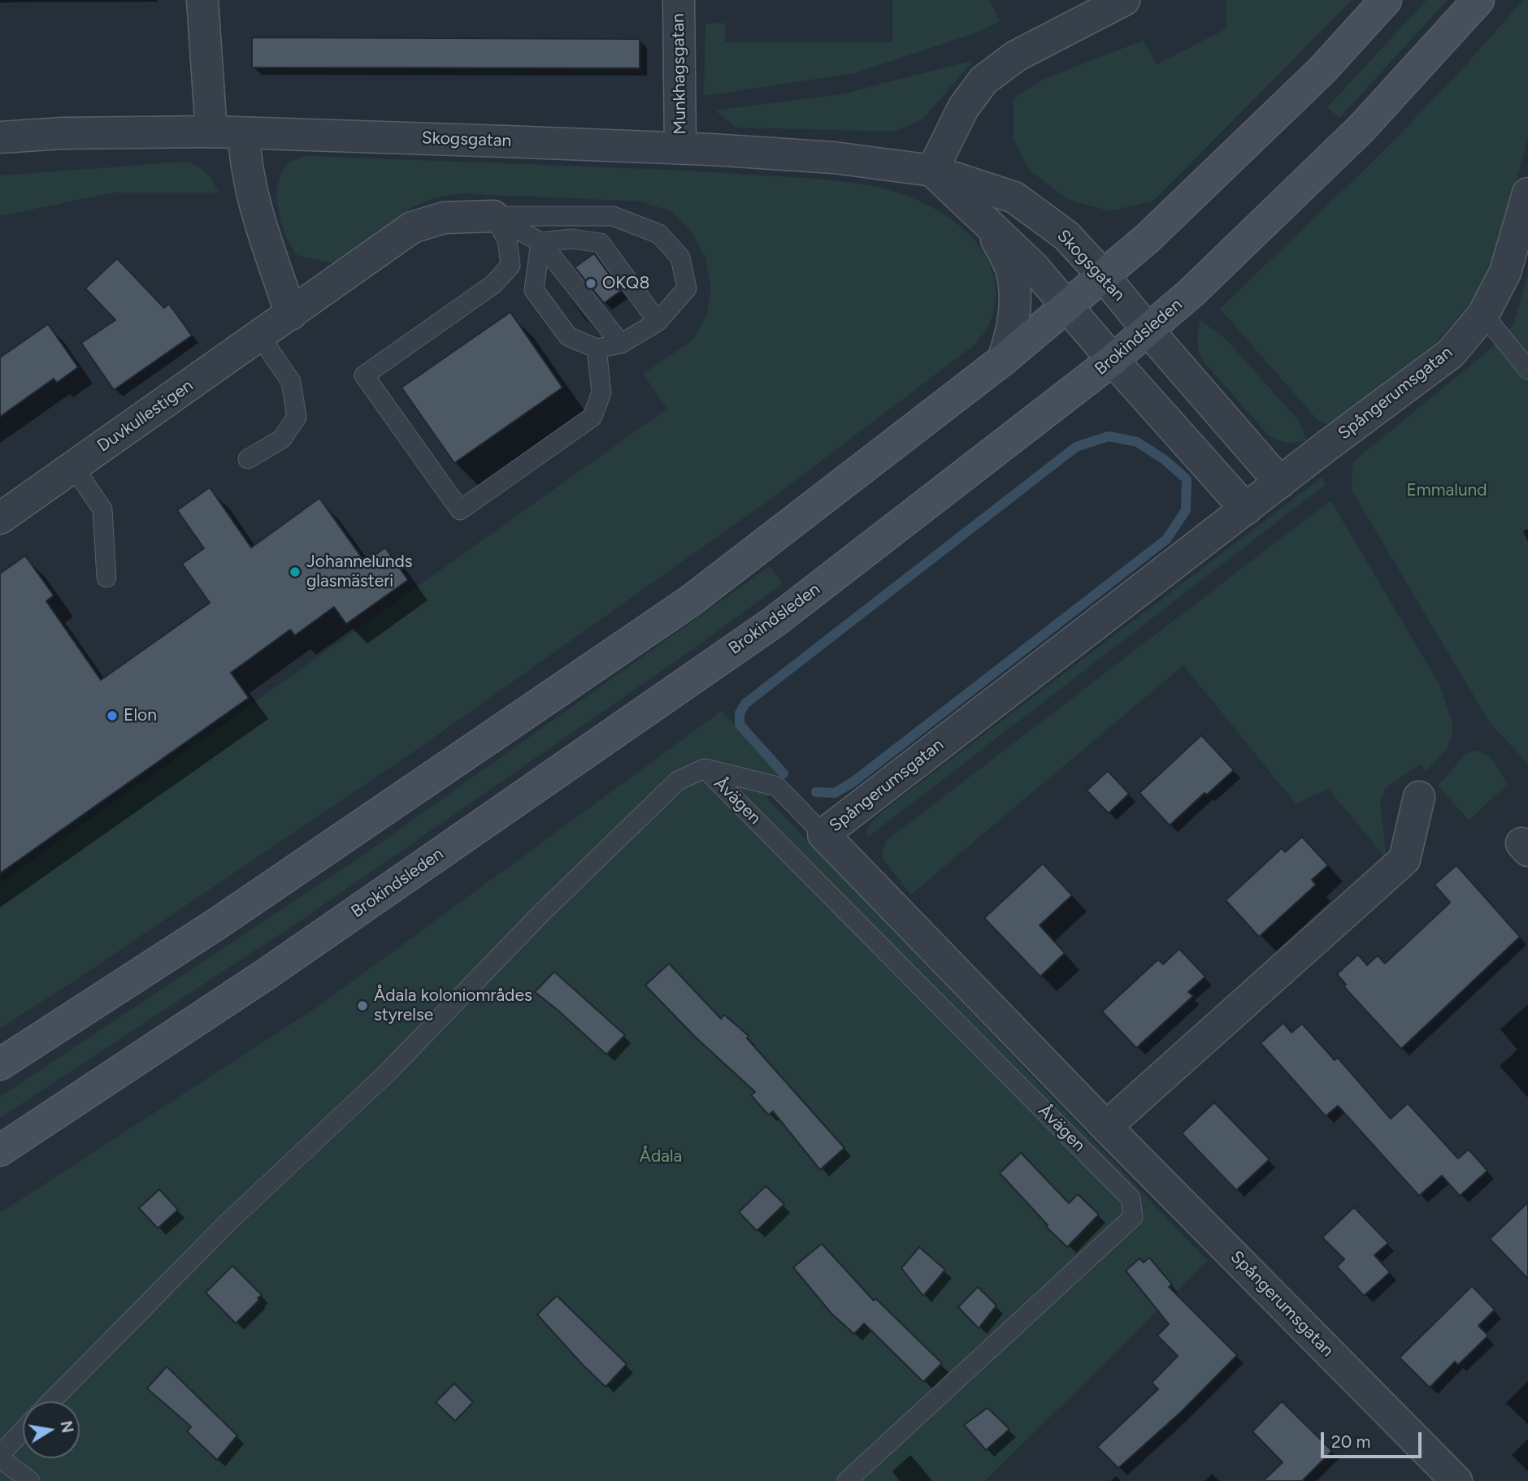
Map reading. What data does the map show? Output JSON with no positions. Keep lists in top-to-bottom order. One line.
{"streets":{"main road":["Brokindsleden"],"street":["Munkhagsgatan","Skogsgatan","Spångerumsgatan","Duvkullestigen"],"lane":["Åvägen"]},"crossings":[["Munkhagsgatan","Skogsgatan"],["Skogsgatan","Brokindsleden"]],"parks":["Emmalund","Ådala"],"places":["OKQ8","Johannelunds glasmästeri","Elon","Ådala koloniområdes styrelse"],"scale_bar":"20 m","north":"right"}
